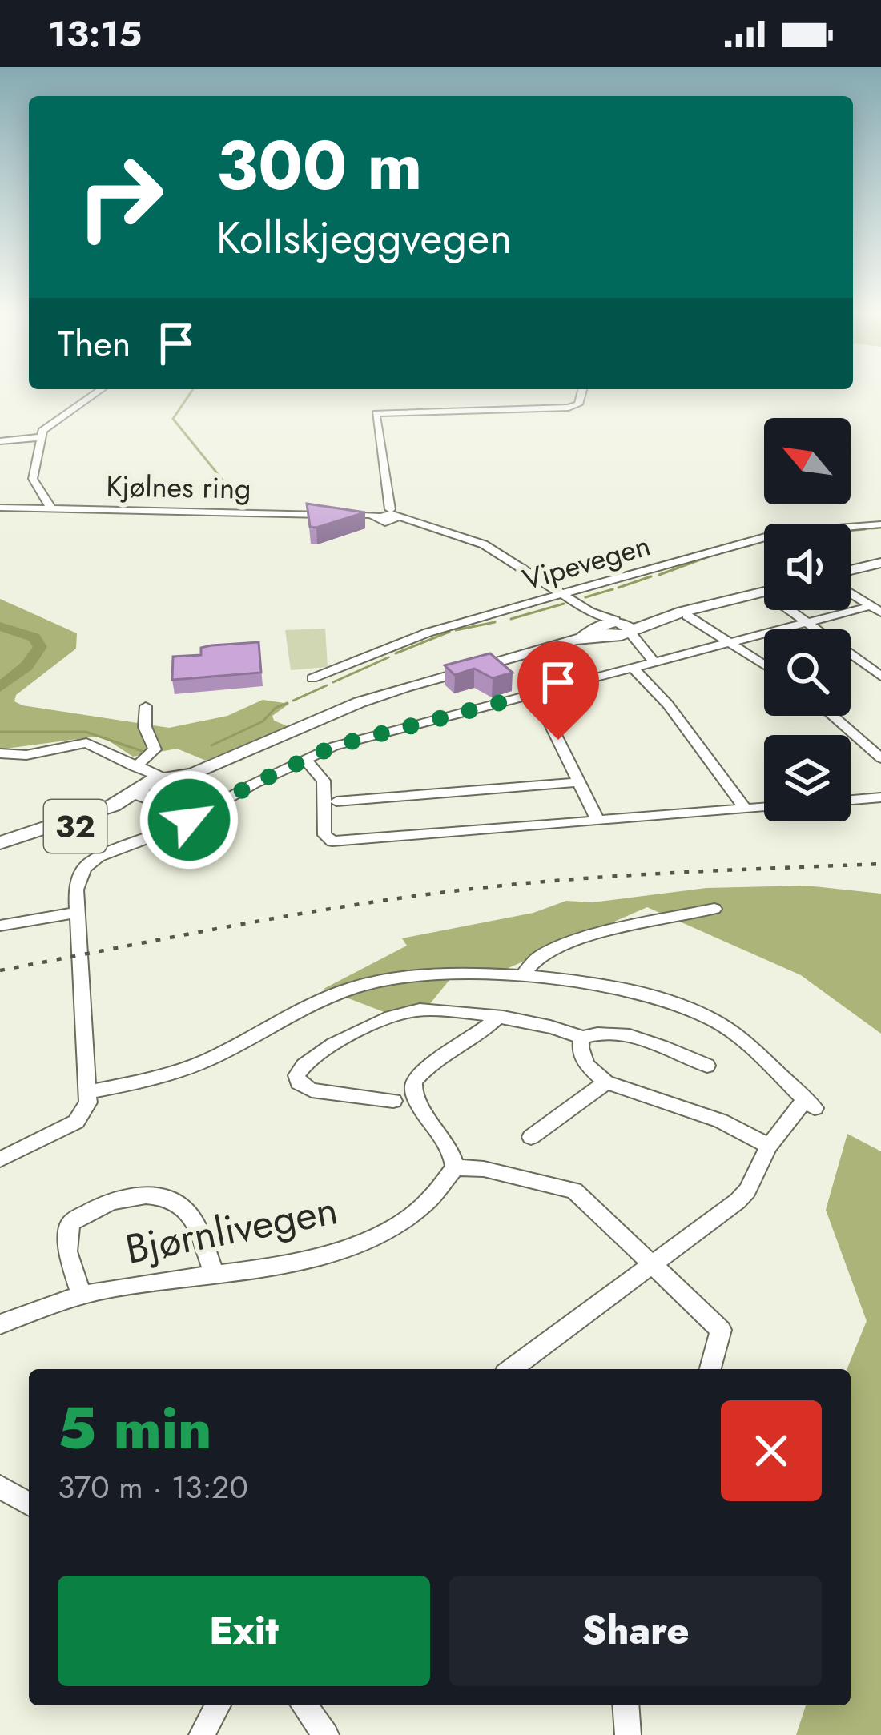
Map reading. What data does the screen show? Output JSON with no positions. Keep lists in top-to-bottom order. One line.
{"streets":{"main road":["32"],"street":["Kjølnes ring","Vipevegen","Bjørnlivegen"]},"north":"top left","page":{"status":"13:15","turn":["300 m","Kollskjeggvegen"],"then":"Then","heading":["5 min","370 m · 13:20"],"buttons":["Exit","Share"]}}
